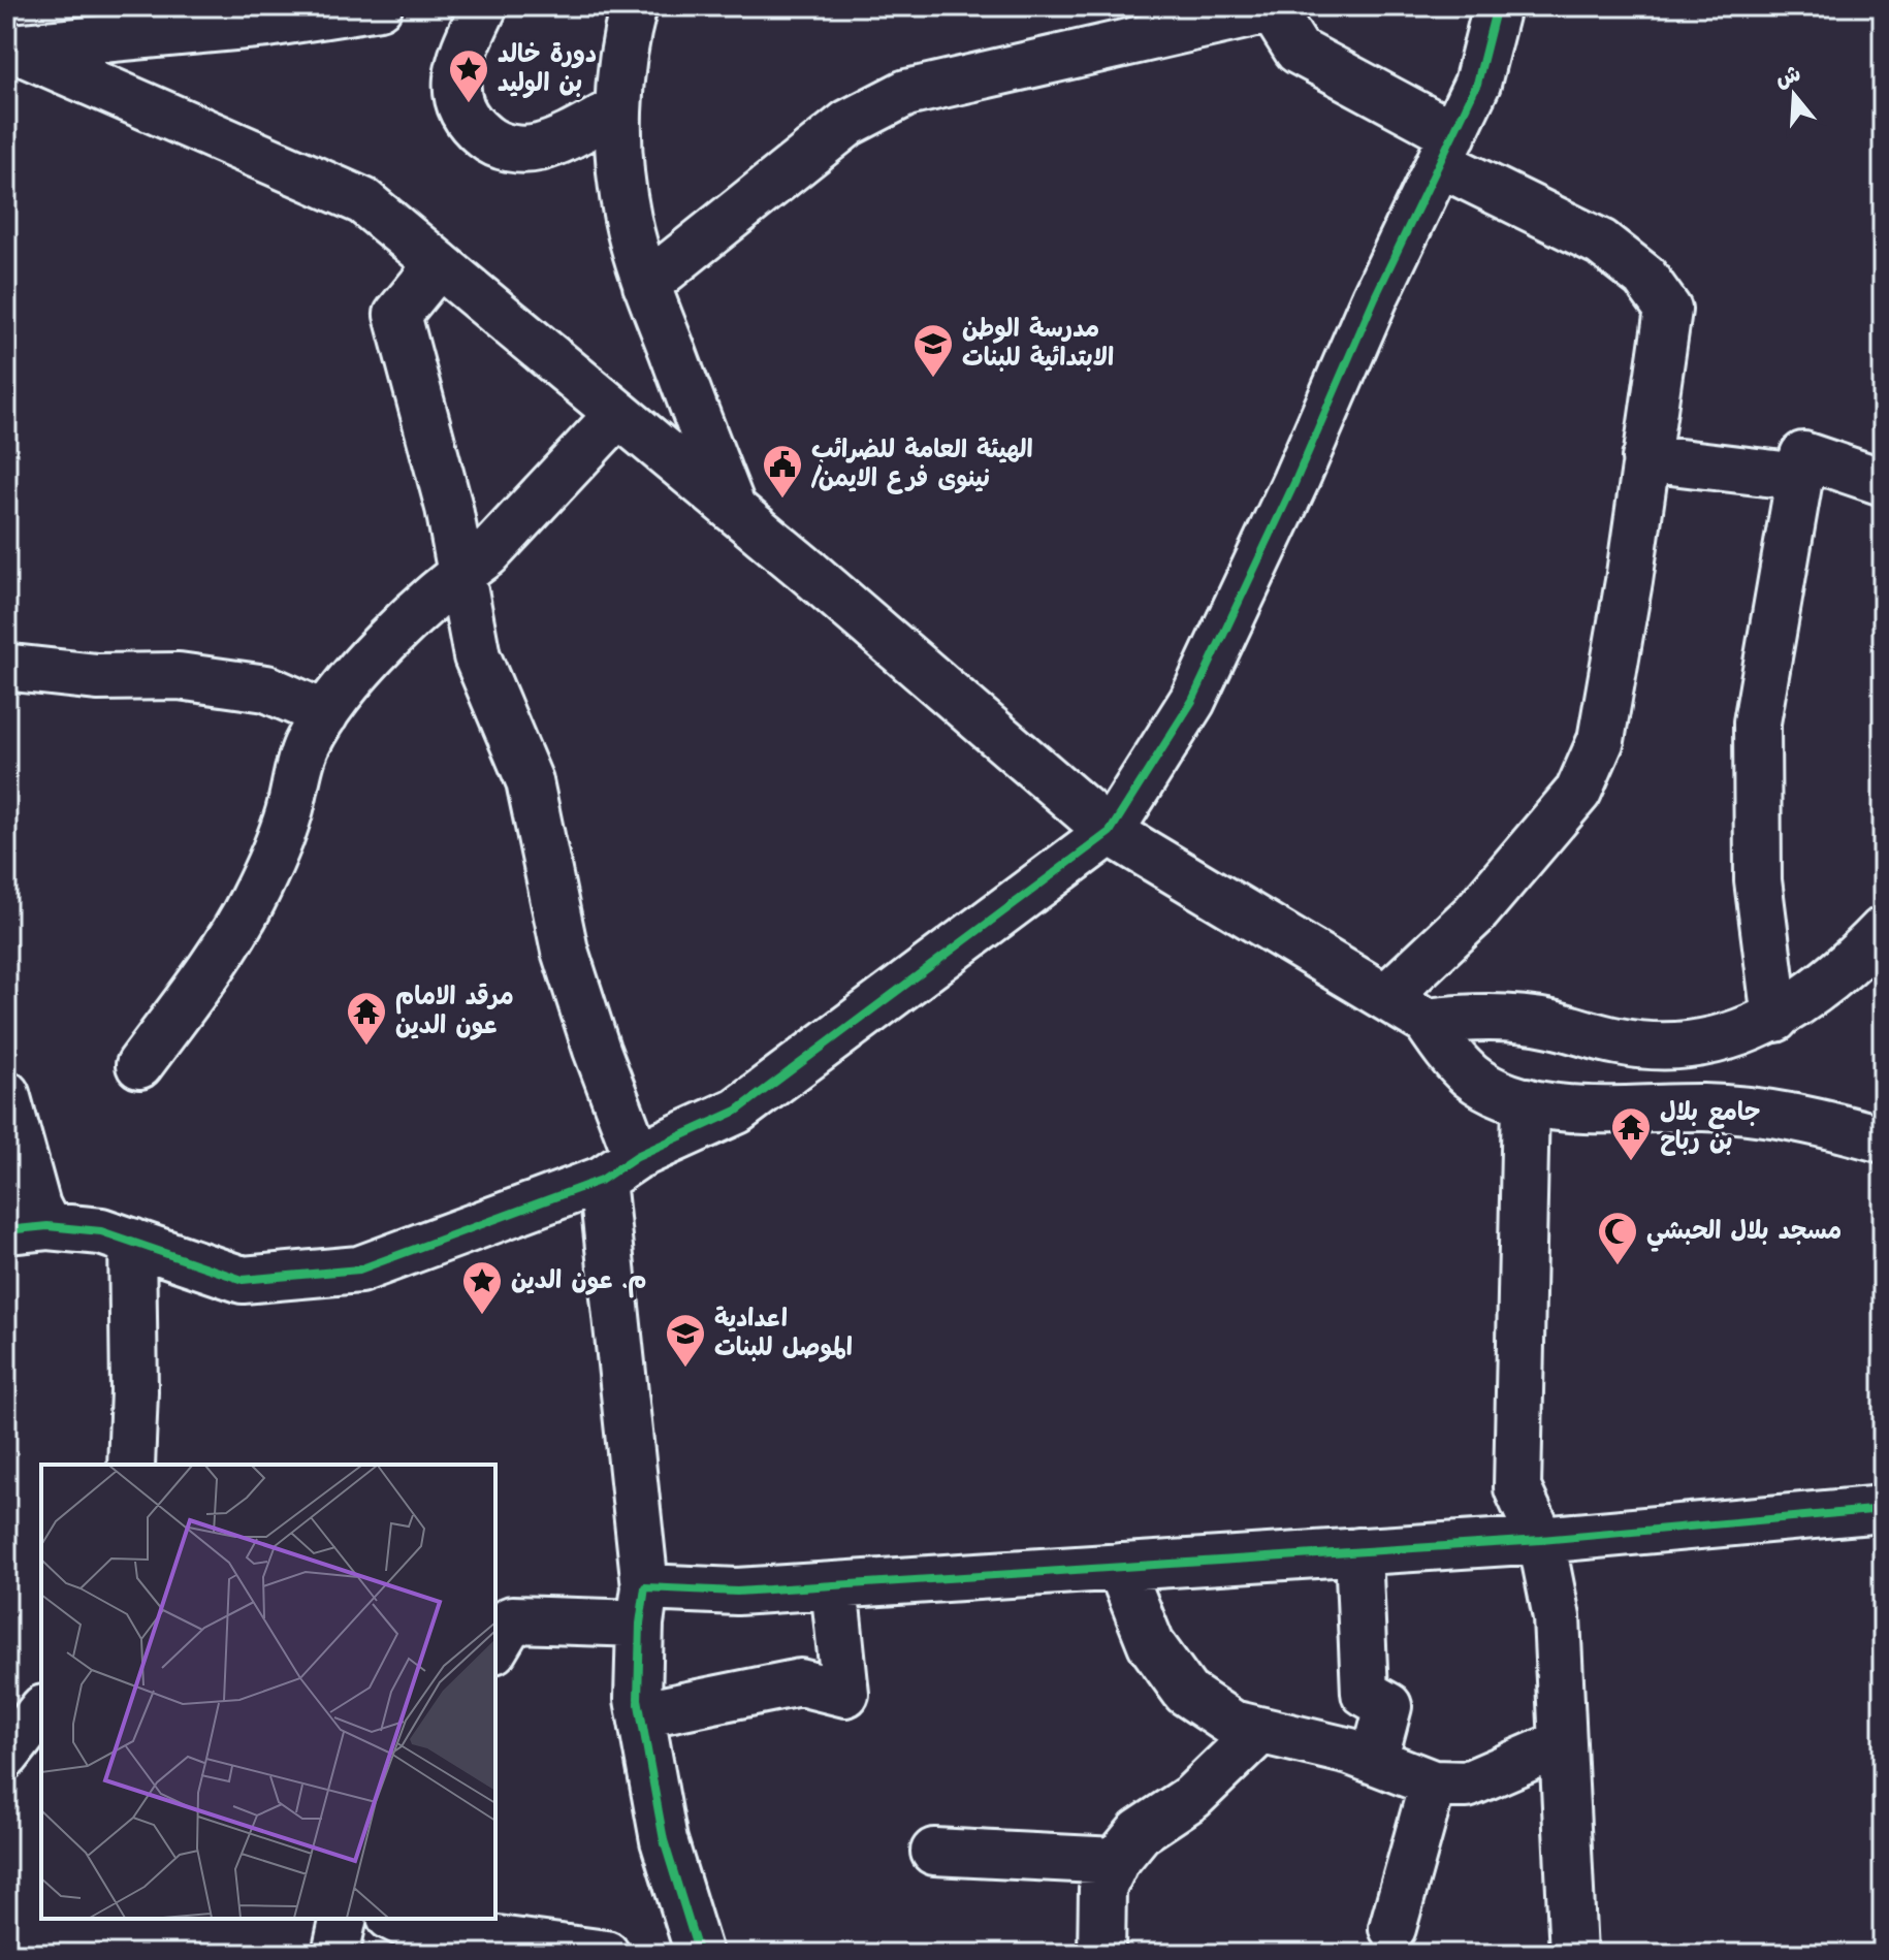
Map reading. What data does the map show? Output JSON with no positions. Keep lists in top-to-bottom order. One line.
{"places":{"place":["دورة خالد بن الوليد","م. عون الدين"],"school or university":["مدرسة الوطن الابتدائية للبنات","اعدادية الموصل للبنات"],"public building":["الهيئة العامة للضرائب /نينوى فرع الايمن"],"temple":["مرقد الامام عون الدين","جامع بلال بن رباح"],"mosque":["مسجد بلال الحبشي"]},"north":"top"}
